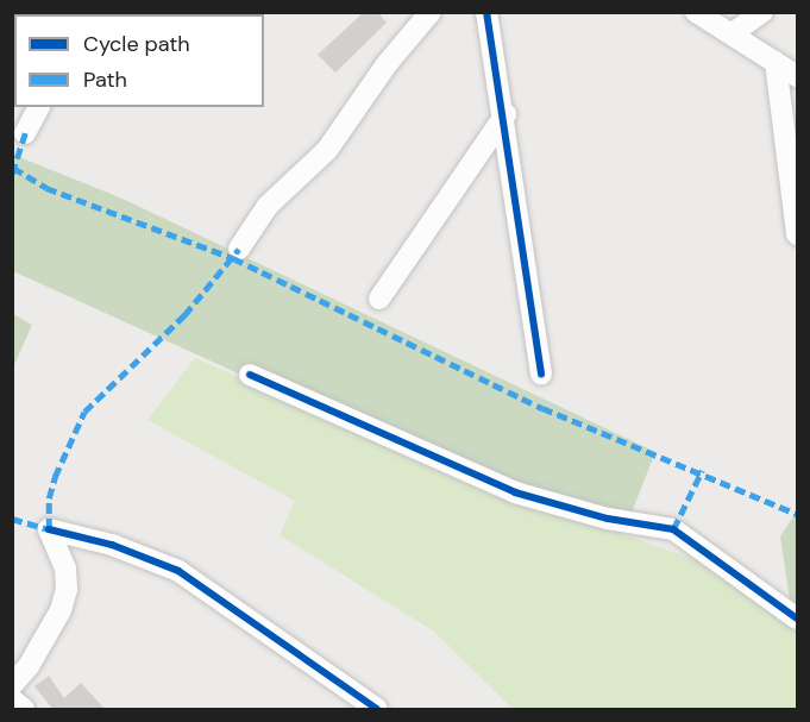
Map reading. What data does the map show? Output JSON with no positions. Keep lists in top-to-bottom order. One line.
{"legend":["Cycle path","Path"]}
